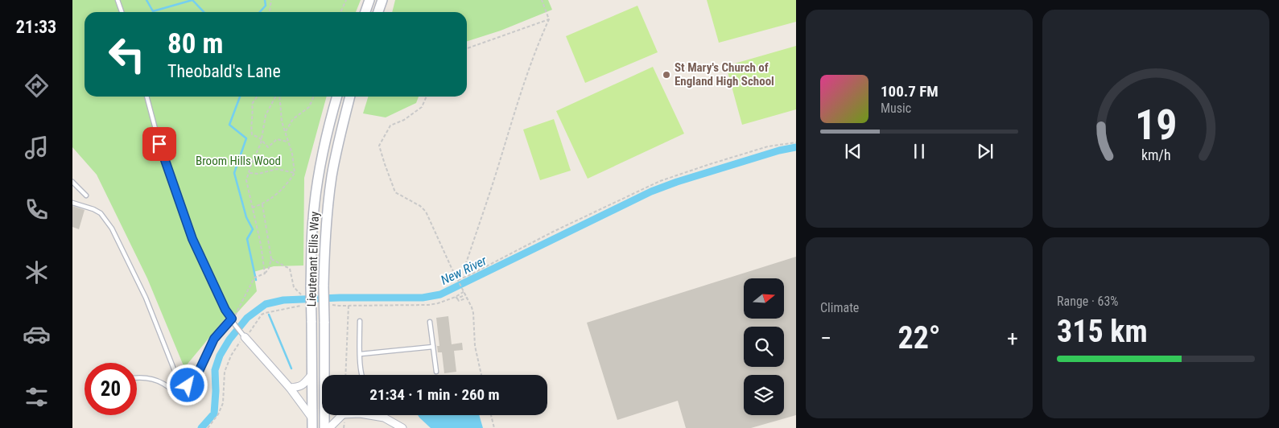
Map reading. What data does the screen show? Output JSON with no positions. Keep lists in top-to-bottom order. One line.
{"streets":{"main road":["Lieutenant Ellis Way"]},"water":["New River"],"parks":["Broom Hills Wood"],"places":["St Mary's Church of England High School"],"north":"right","page":{"tabs":"21:33","turn":["80 m","Theobald's Lane"],"song":["100.7 FM","Music"],"tile":["Climate",["Range · 63%","315 km"]],"heat":["−","22°","+"],"limit":"20","trip":"21:34 · 1 min · 260 m","gauge":["19","km/h"]}}
